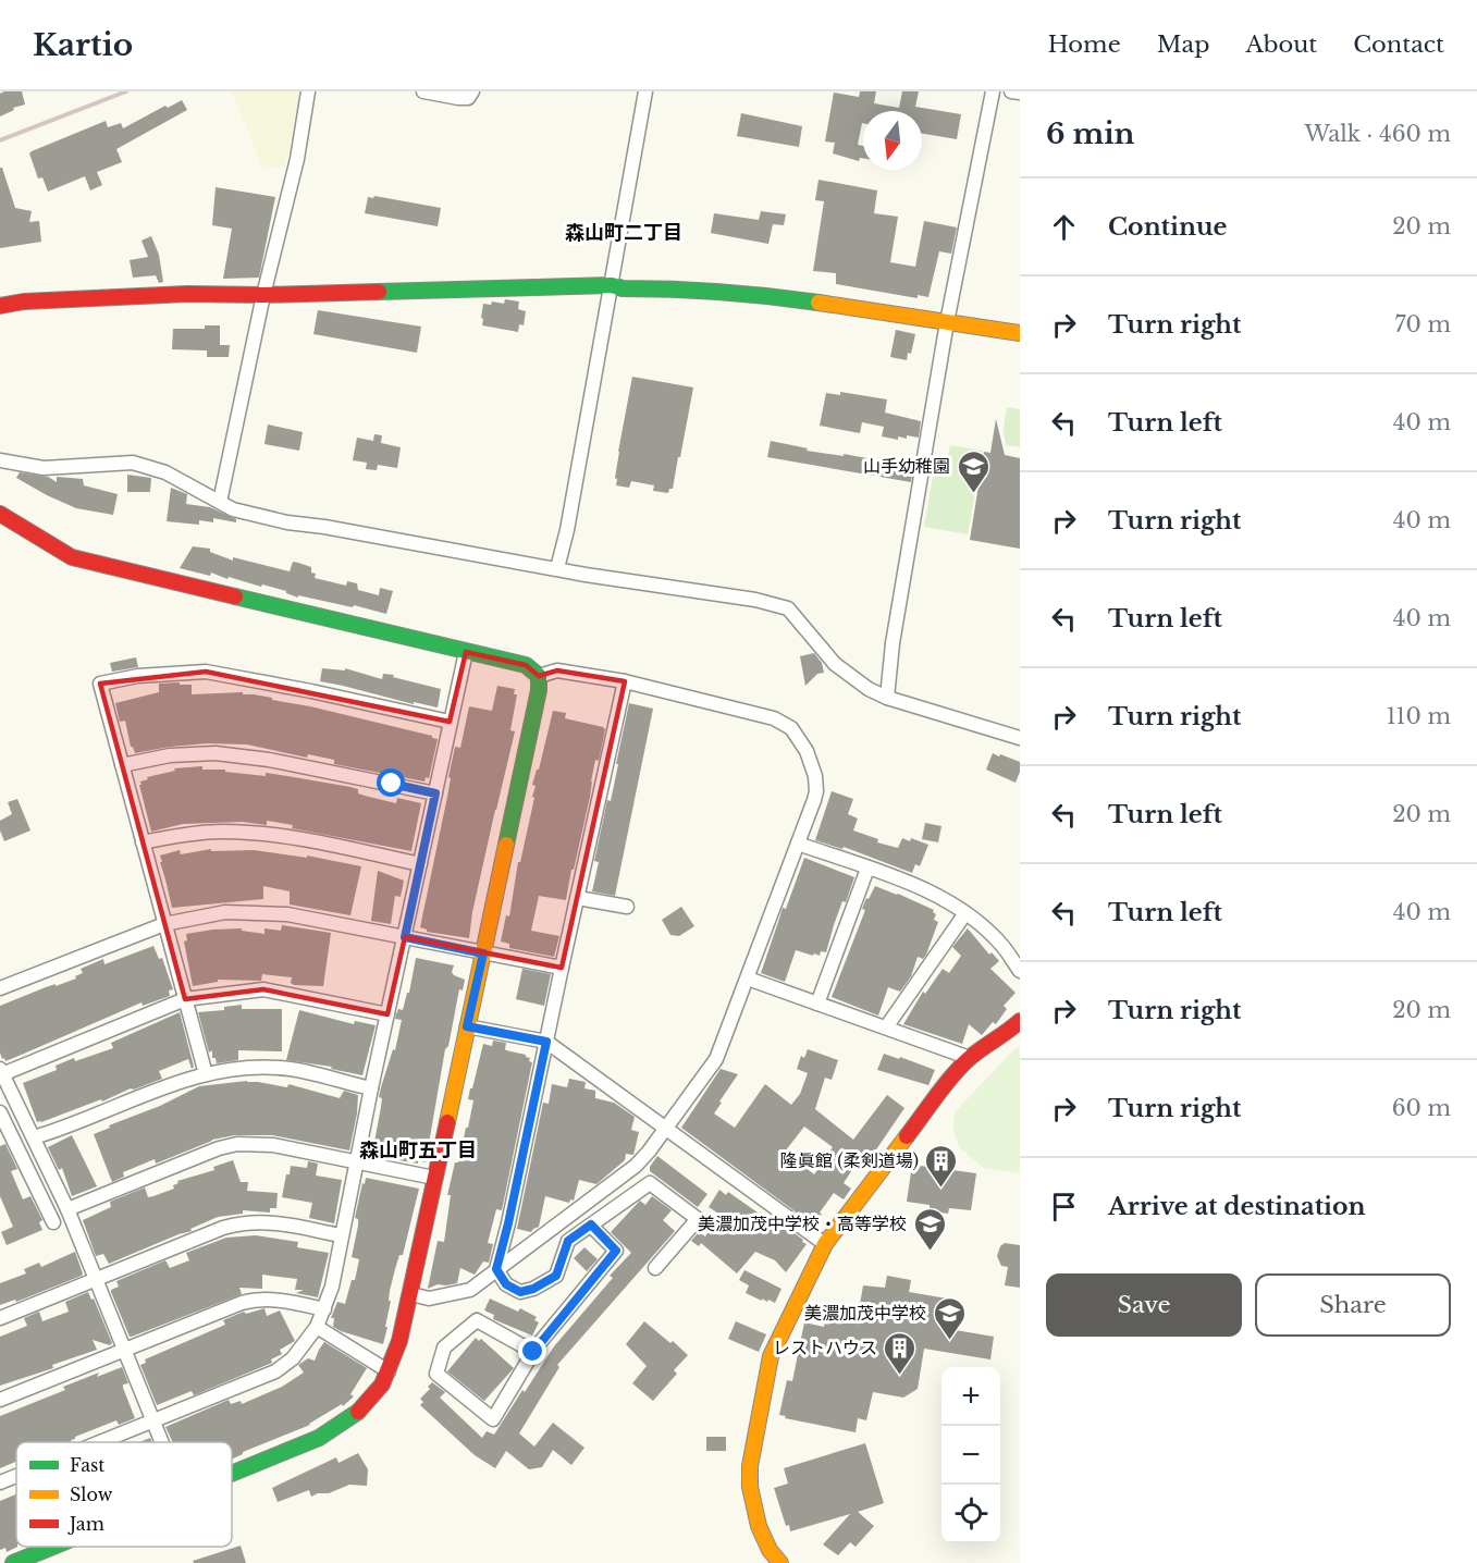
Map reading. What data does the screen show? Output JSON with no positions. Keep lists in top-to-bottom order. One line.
{"districts":["森山町二丁目","森山町五丁目"],"places":{"school or university":["山手幼稚園","美濃加茂中学校・高等学校","美濃加茂中学校"],"building":["隆眞館 (柔剣道場)","レストハウス"]},"legend":["Fast","Slow","Jam"],"north":"bottom","page":{"header":"Kartio","nav":["Home","Map","About","Contact"],"heading":["6 min","Walk · 460 m"],"list":[["Continue","20 m"],["Turn right","70 m"],["Turn left","40 m"],["Turn right","40 m"],["Turn left","40 m"],["Turn right","110 m"],["Turn left","20 m"],["Turn left","40 m"],["Turn right","20 m"],["Turn right","60 m"],"Arrive at destination"],"buttons":["Save","Share"],"map_buttons":["+","−"]}}
